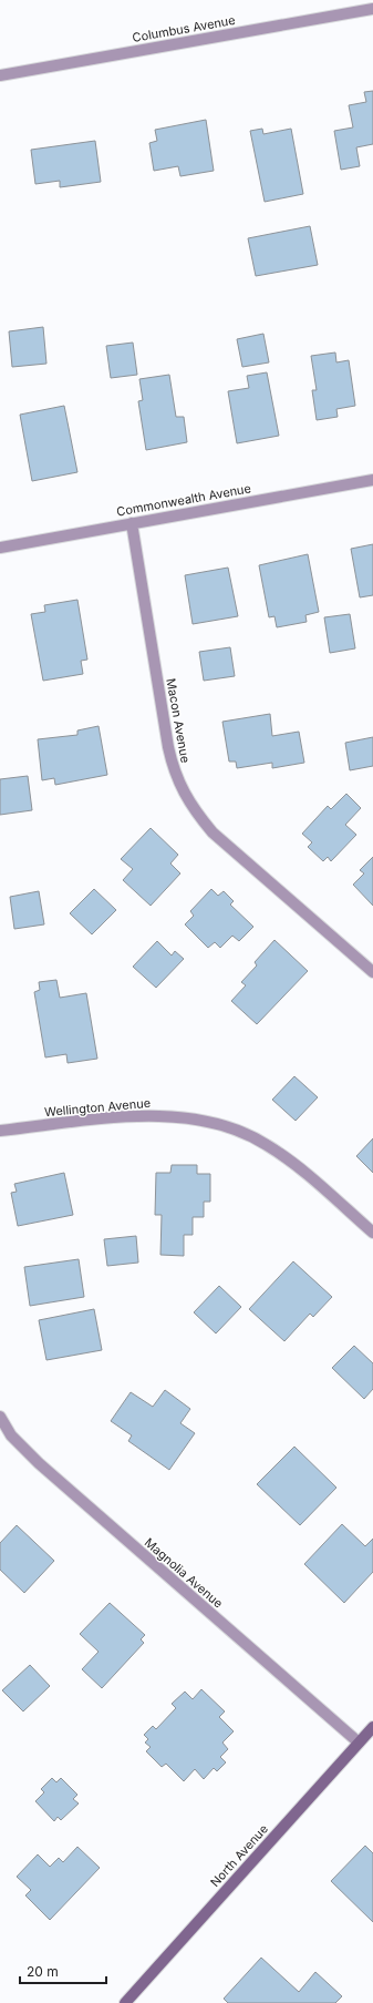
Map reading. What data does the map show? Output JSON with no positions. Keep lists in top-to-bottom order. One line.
{"streets":{"main road":["North Avenue"],"street":["Columbus Avenue","Commonwealth Avenue","Macon Avenue","Wellington Avenue","Magnolia Avenue"]},"crossings":[["Commonwealth Avenue","Macon Avenue"],["Magnolia Avenue","North Avenue"]],"scale_bar":"20 m"}
